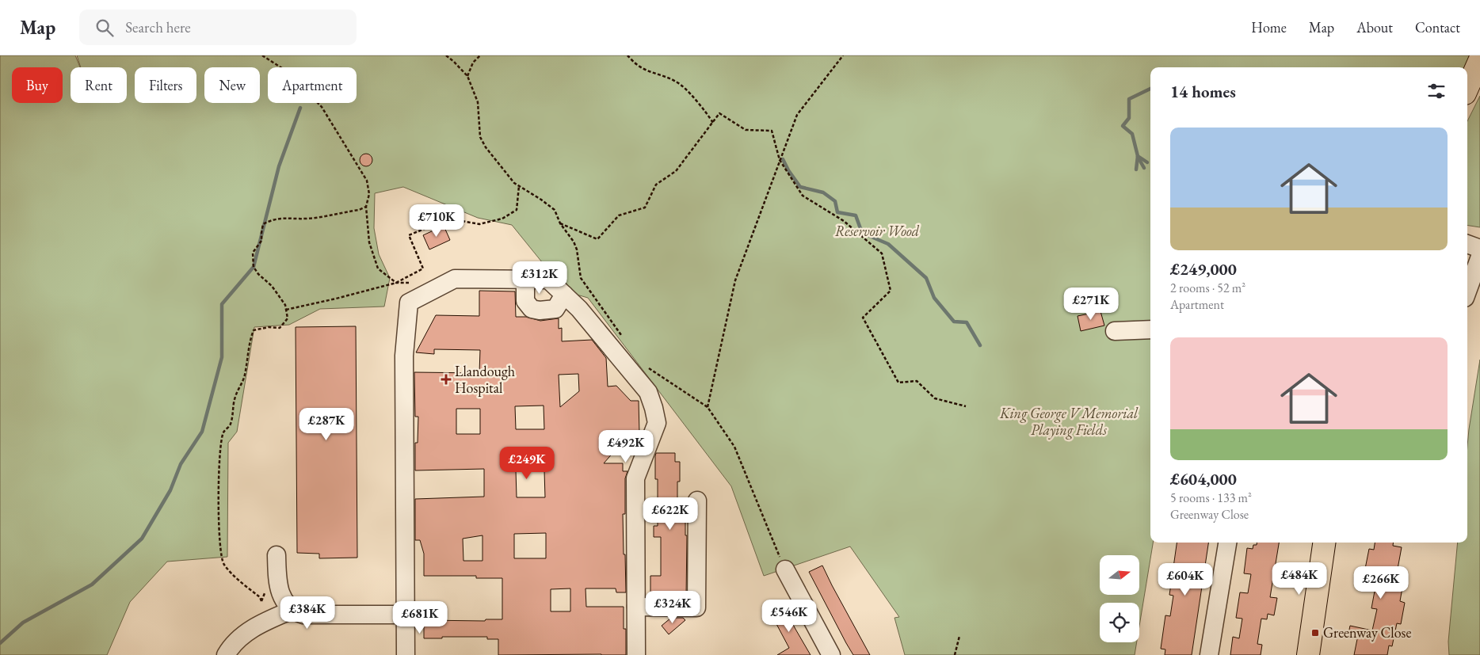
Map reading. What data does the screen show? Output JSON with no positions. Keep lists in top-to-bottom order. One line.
{"parks":["Reservoir Wood","King George V Memorial Playing Fields"],"places":{"health":["Llandough Hospital"],"transit":["Greenway Close"]},"north":"right","page":{"header":"Map","search":"Search here","nav":["Home","Map","About","Contact"],"chip":["Buy","Rent","Filters","New","Apartment"],"heading":"14 homes","list":[{"name":"£249,000","note":"2 rooms · 52 m² · Apartment"},{"name":"£604,000","note":"5 rooms · 133 m² · Greenway Close"}],"price":["£710K","£312K","£271K","£287K","£492K","£249K","£622K","£484K","£604K","£266K","£324K","£384K","£546K","£681K"]}}
